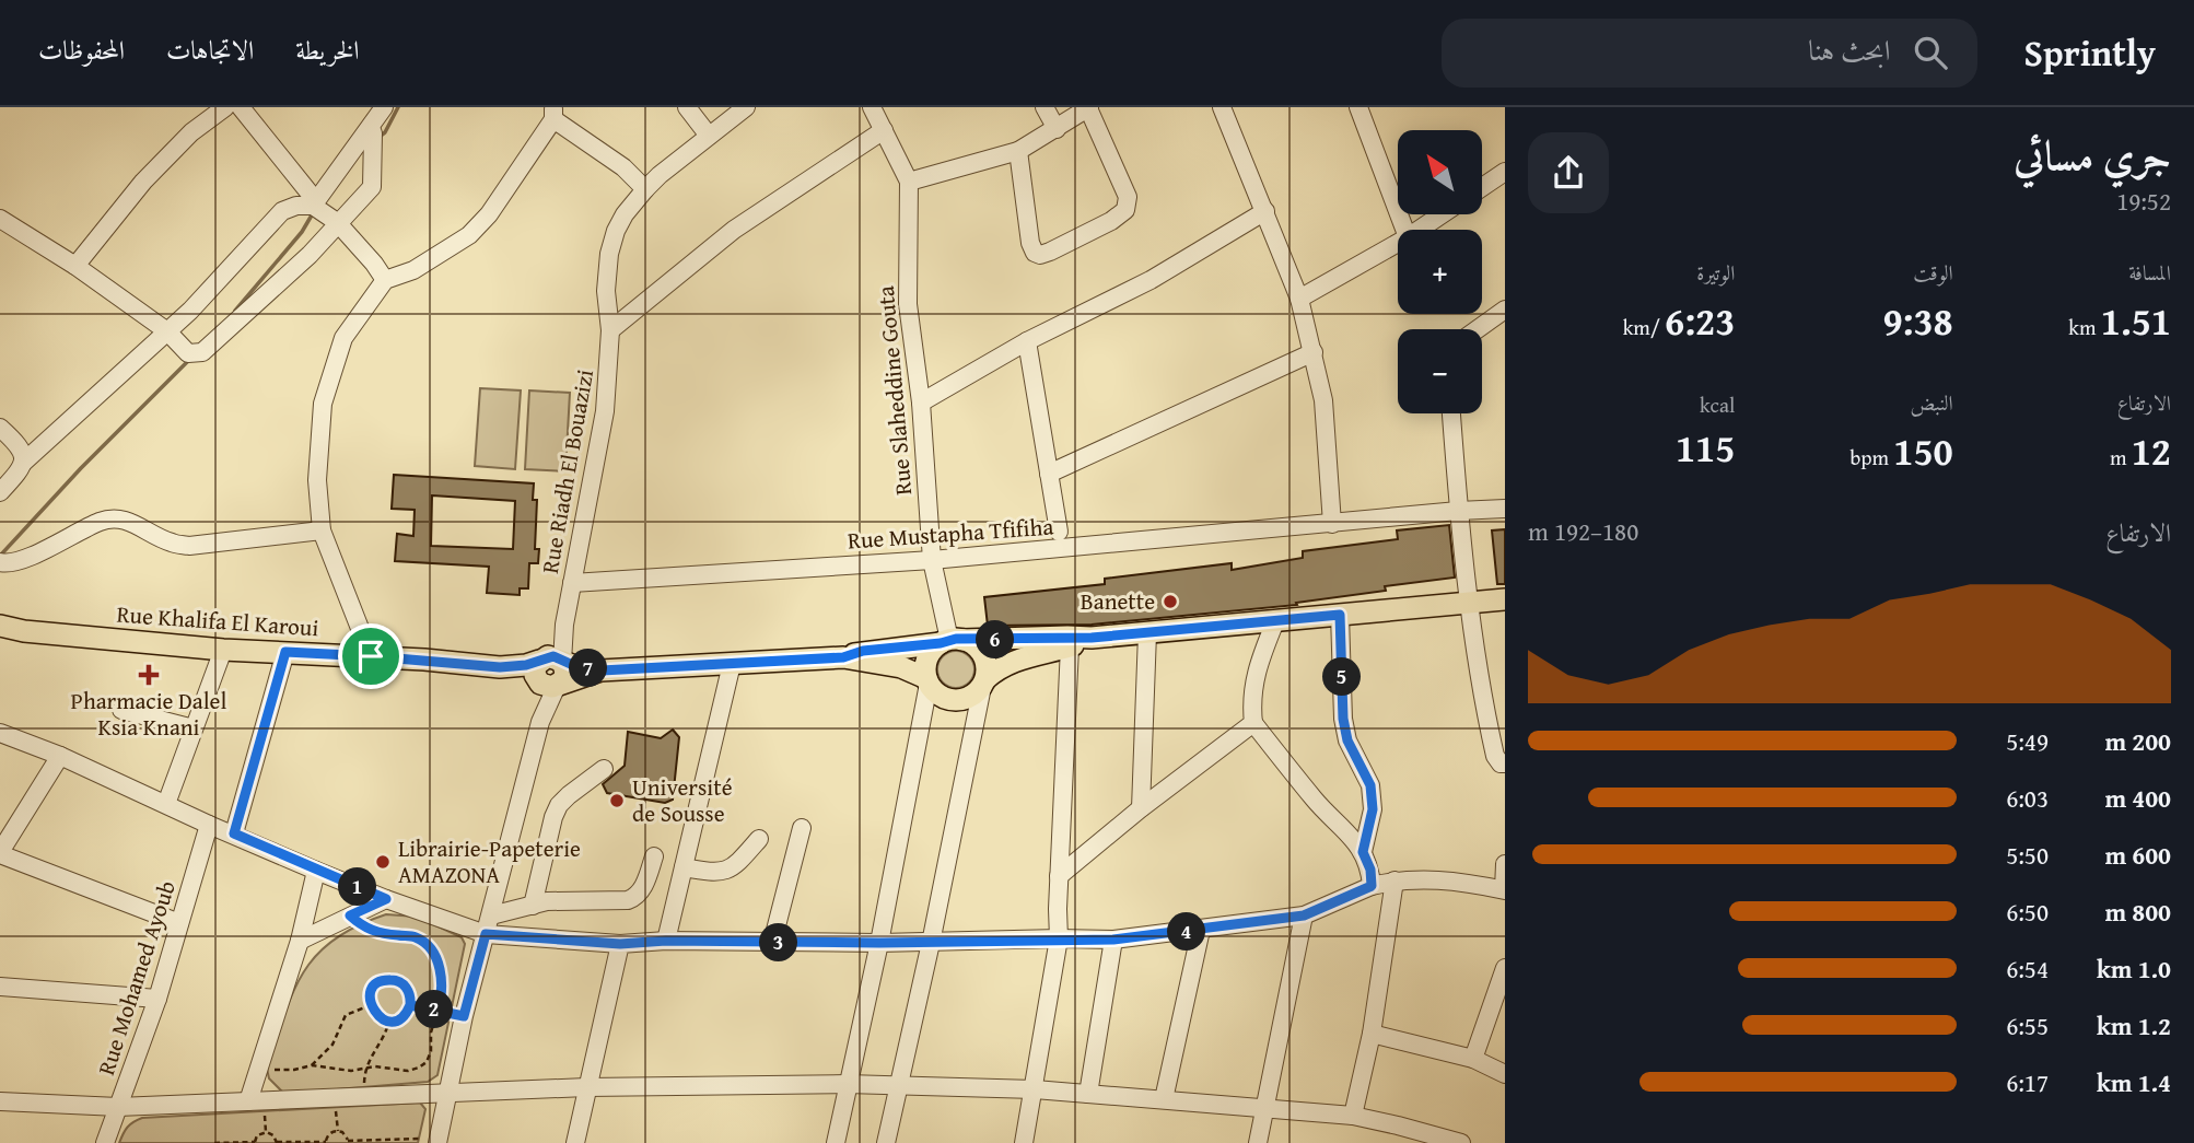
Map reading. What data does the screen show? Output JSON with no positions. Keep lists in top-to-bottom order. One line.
{"streets":{"main road":["Rue Khalifa El Karoui"],"street":["Rue Slaheddine Gouta","Rue Riadh El Bouazizi","Rue Mustapha Tfifiha","Rue Mohamed Ayoub"]},"crossings":[["Rue Slaheddine Gouta","Rue Mustapha Tfifiha"],["Rue Slaheddine Gouta","Rue Khalifa El Karoui"],["Rue Riadh El Bouazizi","Rue Mustapha Tfifiha"],["Rue Riadh El Bouazizi","Rue Khalifa El Karoui"]],"places":{"other":["Banette","Université de Sousse","Librairie-Papeterie AMAZONA"],"health":["Pharmacie Dalel Ksia Knani"]},"north":"top left","page":{"header":"Sprintly","search":"ابحث هنا","nav":["الخريطة","الاتجاهات","المحفوظات"],"heading":["جري مسائي","19:52"],"map_buttons":["+","−"],"stats":[["المسافة","1.51 km"],["الوقت","9:38"],["الوتيرة","6:23 /km"],["الارتفاع","12 m"],["النبض","150 bpm"],["kcal","115"]],"chart":["الارتفاع","180–192 m"],"pins":["6","7","5","1","4","3","2"],"list":[{"name":"200 m","note":"5:49"},{"name":"400 m","note":"6:03"},{"name":"600 m","note":"5:50"},{"name":"800 m","note":"6:50"},{"name":"1.0 km","note":"6:54"},{"name":"1.2 km","note":"6:55"},{"name":"1.4 km","note":"6:17"}]}}
